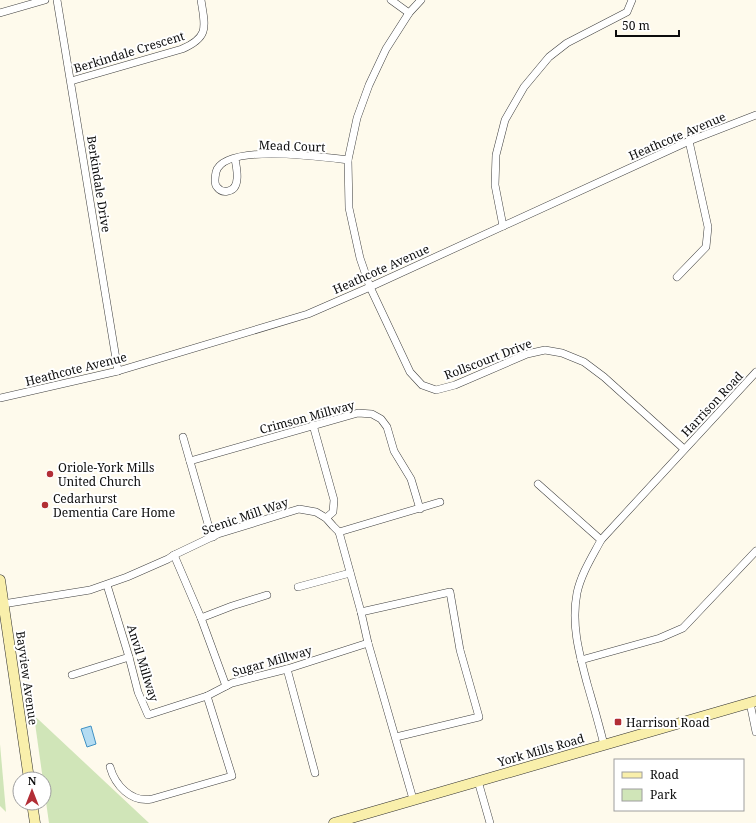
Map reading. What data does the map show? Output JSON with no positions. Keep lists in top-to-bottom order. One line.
{"streets":{"main road":["Bayview Avenue","York Mills Road"],"street":["Berkindale Crescent","Heathcote Avenue","Mead Court","Berkindale Drive","Rollscourt Drive","Harrison Road","Crimson Millway","Scenic Mill Way","Sugar Millway","Anvil Millway"]},"crossings":[["Berkindale Crescent","Berkindale Drive"],["Heathcote Avenue","Berkindale Drive"],["Heathcote Avenue","Rollscourt Drive"],["Mead Court","Rollscourt Drive"],["Rollscourt Drive","Harrison Road"],["Harrison Road","York Mills Road"],["Scenic Mill Way","Sugar Millway"],["Scenic Mill Way","Anvil Millway"],["Scenic Mill Way","Bayview Avenue"],["Scenic Mill Way","York Mills Road"],["Sugar Millway","Anvil Millway"]],"places":{"other":["Oriole-York Mills United Church","Cedarhurst Dementia Care Home"],"transit":["Harrison Road"]},"legend":["Road","Park"],"scale_bar":"50 m","north":"top"}
